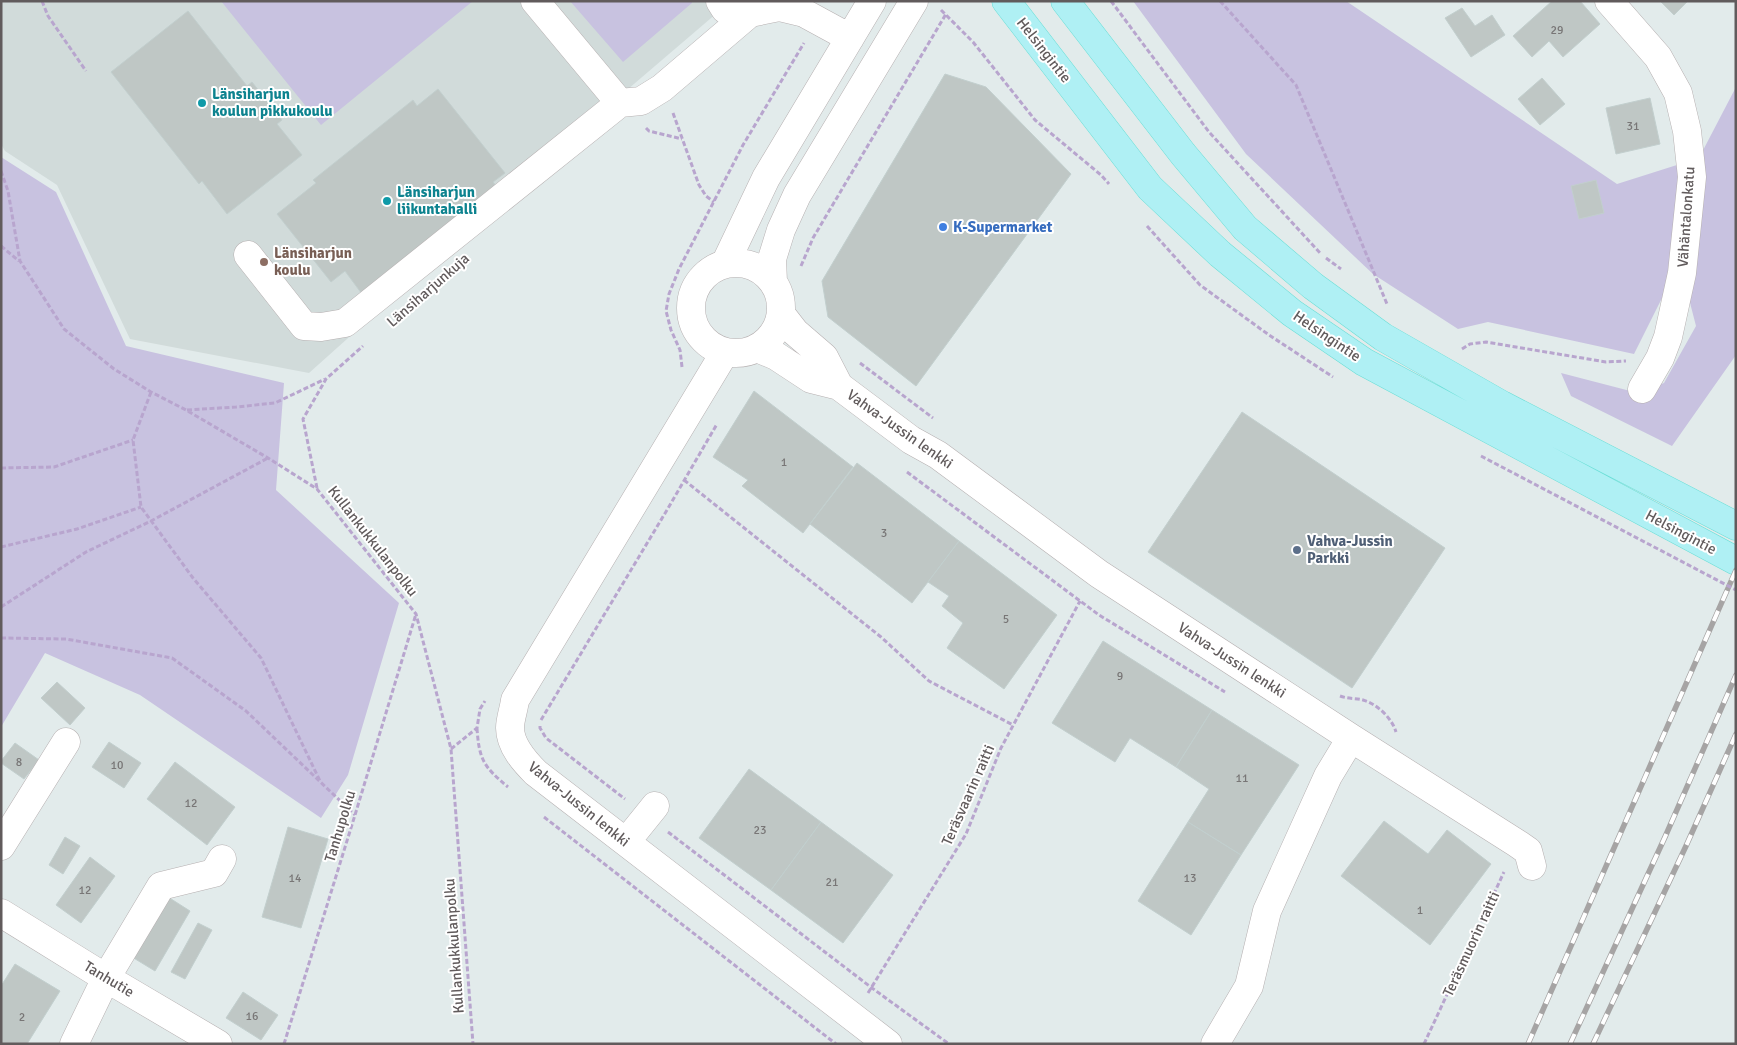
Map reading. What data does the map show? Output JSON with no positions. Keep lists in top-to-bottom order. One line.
{"streets":{"main road":["Helsingintie"],"street":["Vähäntalonkatu","Vahva-Jussin lenkki","Tanhutie"],"path":["Kullankukkulanpolku","Teräsvaarin raitti","Tanhupolku","Teräsmuorin raitti"]},"crossings":[["Vahva-Jussin lenkki","Teräsvaarin raitti"],["Kullankukkulanpolku","Tanhupolku"]],"places":["Länsiharjun koulun pikkukoulu","Länsiharjun liikuntahalli","K-Supermarket","Länsiharjun koulu","Vahva-Jussin Parkki"],"house_numbers":["29","31","1","3","5","9","8","10","11","12","23","14","13","21","12","1","16","2"]}
